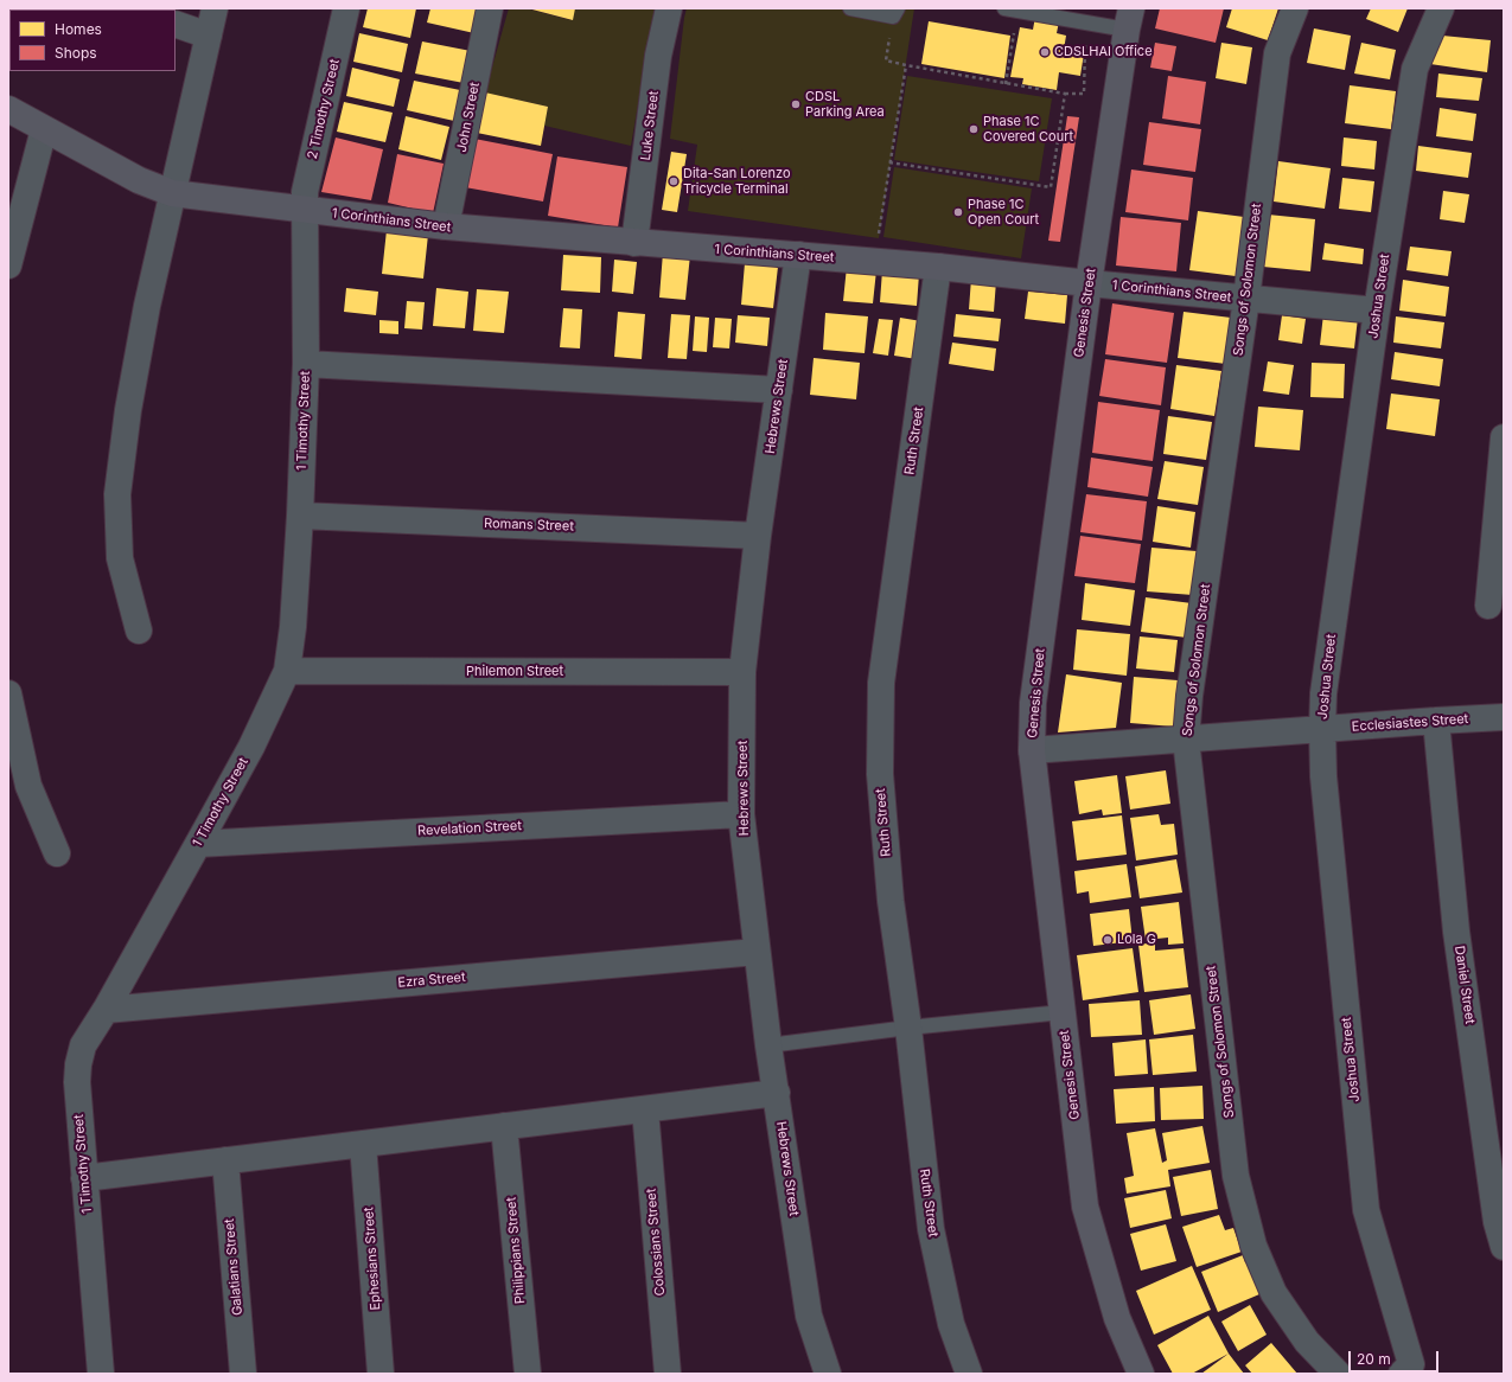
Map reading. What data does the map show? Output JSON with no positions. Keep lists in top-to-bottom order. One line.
{"streets":{"street":["2 Timothy Street","John Street","Luke Street","1 Corinthians Street","Songs of Solomon Street","Joshua Street","Genesis Street","Hebrews Street","1 Timothy Street","Ruth Street","Romans Street","Philemon Street","Ecclesiastes Street","Revelation Street","Ezra Street","Daniel Street","Colossians Street","Philippians Street","Ephesians Street","Galatians Street"]},"crossings":[["2 Timothy Street","1 Corinthians Street"],["2 Timothy Street","1 Timothy Street"],["John Street","1 Corinthians Street"],["Luke Street","1 Corinthians Street"],["1 Corinthians Street","Songs of Solomon Street"],["1 Corinthians Street","Joshua Street"],["1 Corinthians Street","Genesis Street"],["1 Corinthians Street","Hebrews Street"],["1 Corinthians Street","1 Timothy Street"],["1 Corinthians Street","Ruth Street"],["Songs of Solomon Street","Ecclesiastes Street"],["Joshua Street","Ecclesiastes Street"],["Genesis Street","Ecclesiastes Street"],["Hebrews Street","Romans Street"],["Hebrews Street","Philemon Street"],["Hebrews Street","Revelation Street"],["Hebrews Street","Ezra Street"],["1 Timothy Street","Romans Street"],["1 Timothy Street","Philemon Street"],["1 Timothy Street","Revelation Street"],["1 Timothy Street","Ezra Street"],["Ecclesiastes Street","Daniel Street"]],"places":["CDSLHAI Office","CDSL Parking Area","Phase 1C Covered Court","Dita-San Lorenzo Tricycle Terminal","Phase 1C Open Court","Lola G"],"legend":["Homes","Shops"],"scale_bar":"20 m"}
